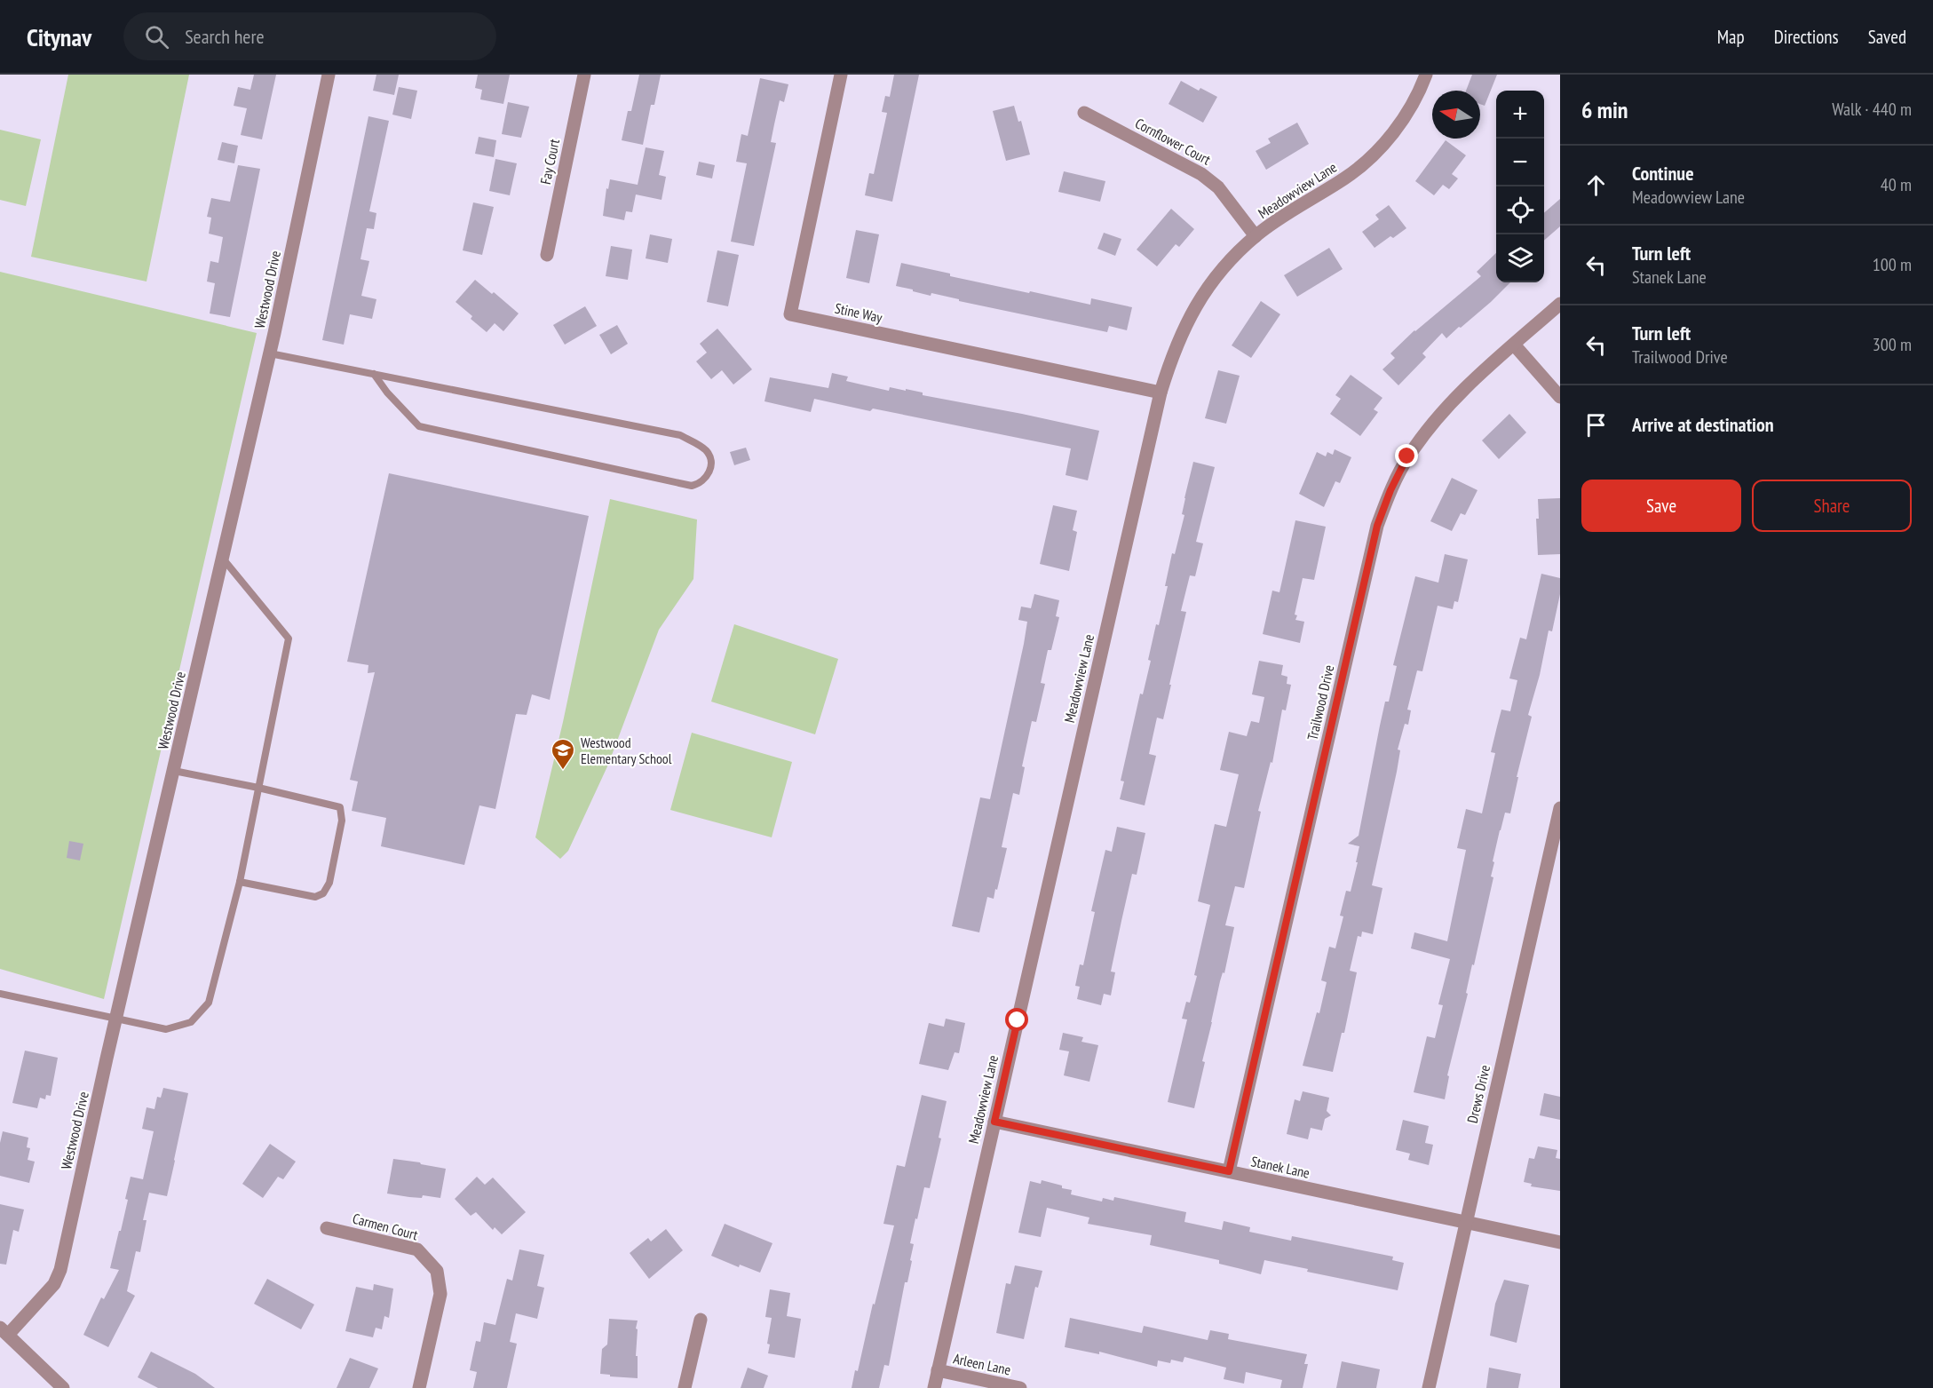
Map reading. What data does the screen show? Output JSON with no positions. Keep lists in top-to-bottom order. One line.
{"streets":{"street":["Cornflower Court","Fay Court","Meadowview Lane","Westwood Drive","Stine Way","Trailwood Drive","Drews Drive","Stanek Lane","Carmen Court","Arleen Lane"]},"crossings":[["Cornflower Court","Meadowview Lane"],["Meadowview Lane","Stine Way"],["Meadowview Lane","Stanek Lane"],["Meadowview Lane","Arleen Lane"],["Trailwood Drive","Stanek Lane"],["Drews Drive","Stanek Lane"]],"places":{"school or university":["Westwood Elementary School"]},"north":"left","page":{"header":"Citynav","search":"Search here","nav":["Map","Directions","Saved"],"heading":["6 min","Walk · 440 m"],"map_buttons":["+","−"],"list":[["Continue","Meadowview Lane","40 m"],["Turn left","Stanek Lane","100 m"],["Turn left","Trailwood Drive","300 m"],"Arrive at destination"],"buttons":["Save","Share"]}}
